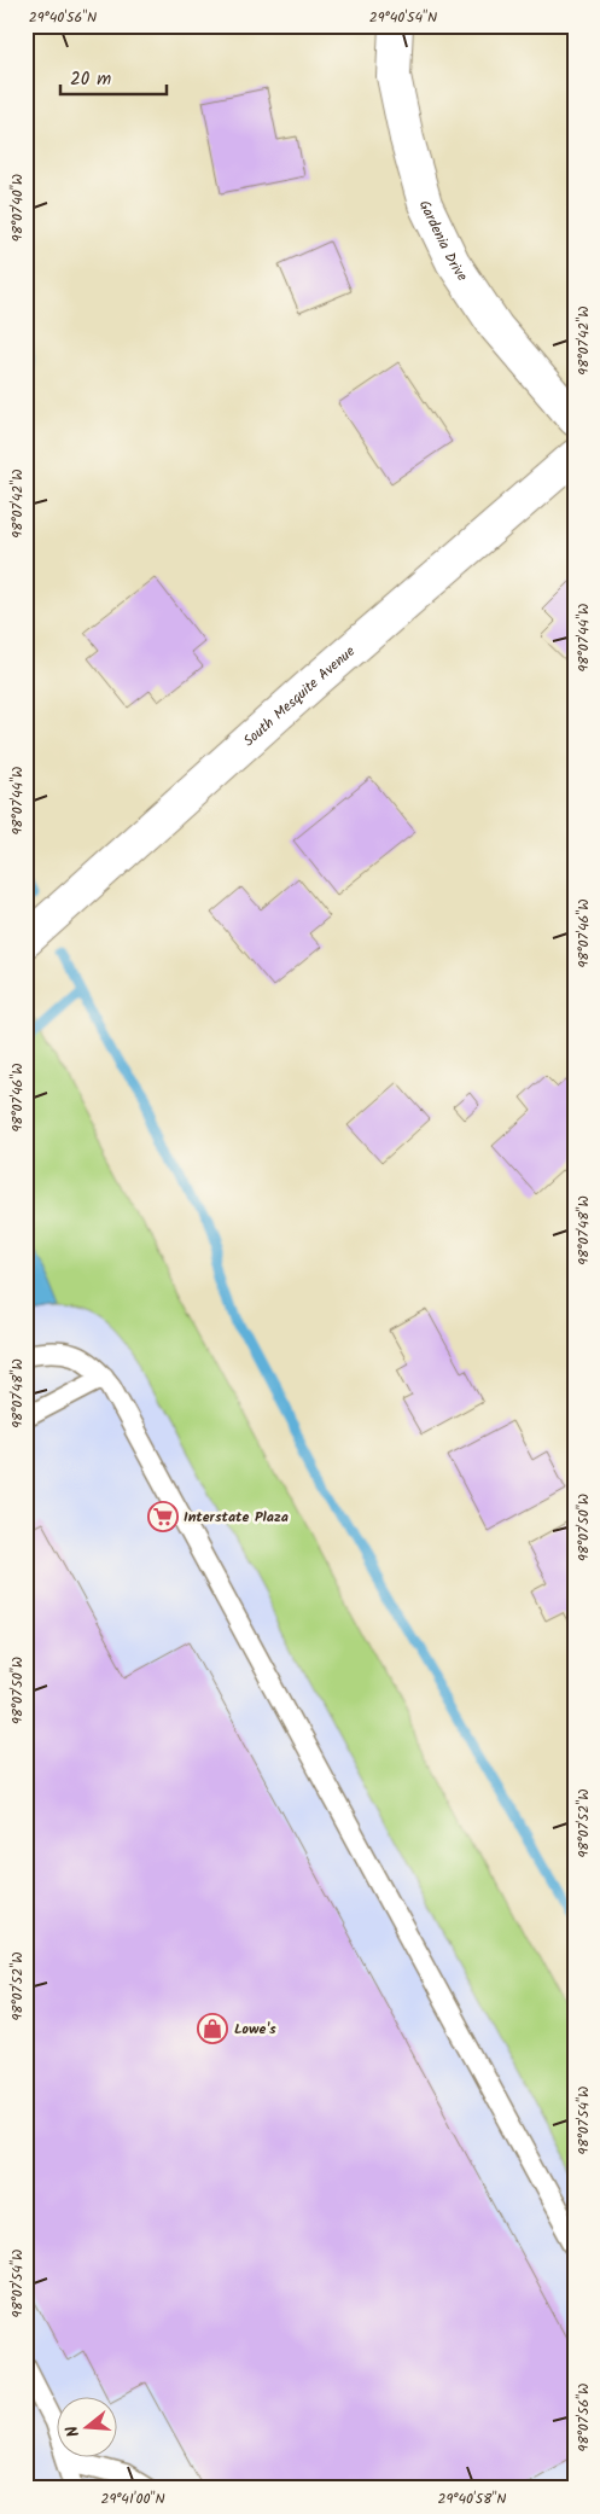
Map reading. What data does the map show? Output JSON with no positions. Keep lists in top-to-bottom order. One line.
{"streets":{"street":["Gardenia Drive","South Mesquite Avenue"]},"places":{"supermarket":["Interstate Plaza"],"shop":["Lowe's"]},"scale_bar":"20 m","north":"left","coordinates":["29°40'56\"N","29°40'54\"N","98°07'40\"W","98°07'42\"W","98°07'44\"W","98°07'46\"W","98°07'48\"W","98°07'50\"W","98°07'52\"W","98°07'54\"W","98°07'56\"W","29°41'00\"N","29°40'58\"N"]}
